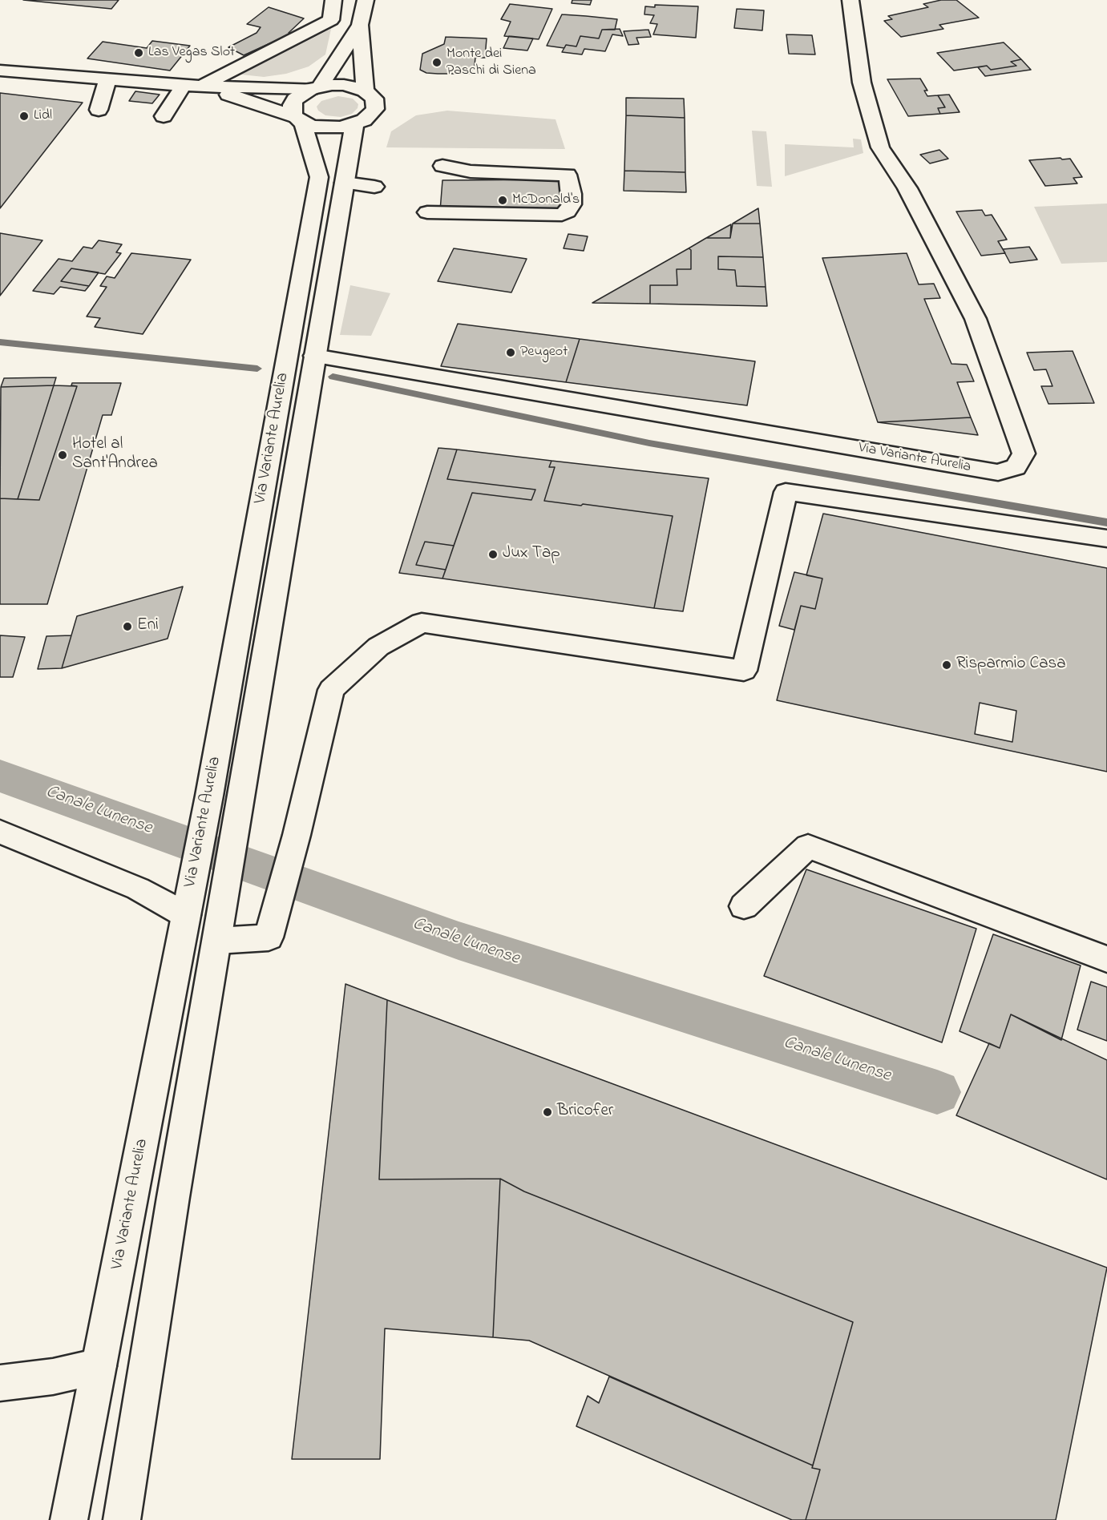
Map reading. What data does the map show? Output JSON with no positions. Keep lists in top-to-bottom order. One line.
{"streets":{"main road":["Via Variante Aurelia"]},"water":["Canale Lunense"],"places":["Las Vegas Slot","Monte dei Paschi di Siena","Lidl","McDonald's","Peugeot","Hotel al Sant'Andrea","Jux Tap","Eni","Risparmio Casa","Bricofer"]}
